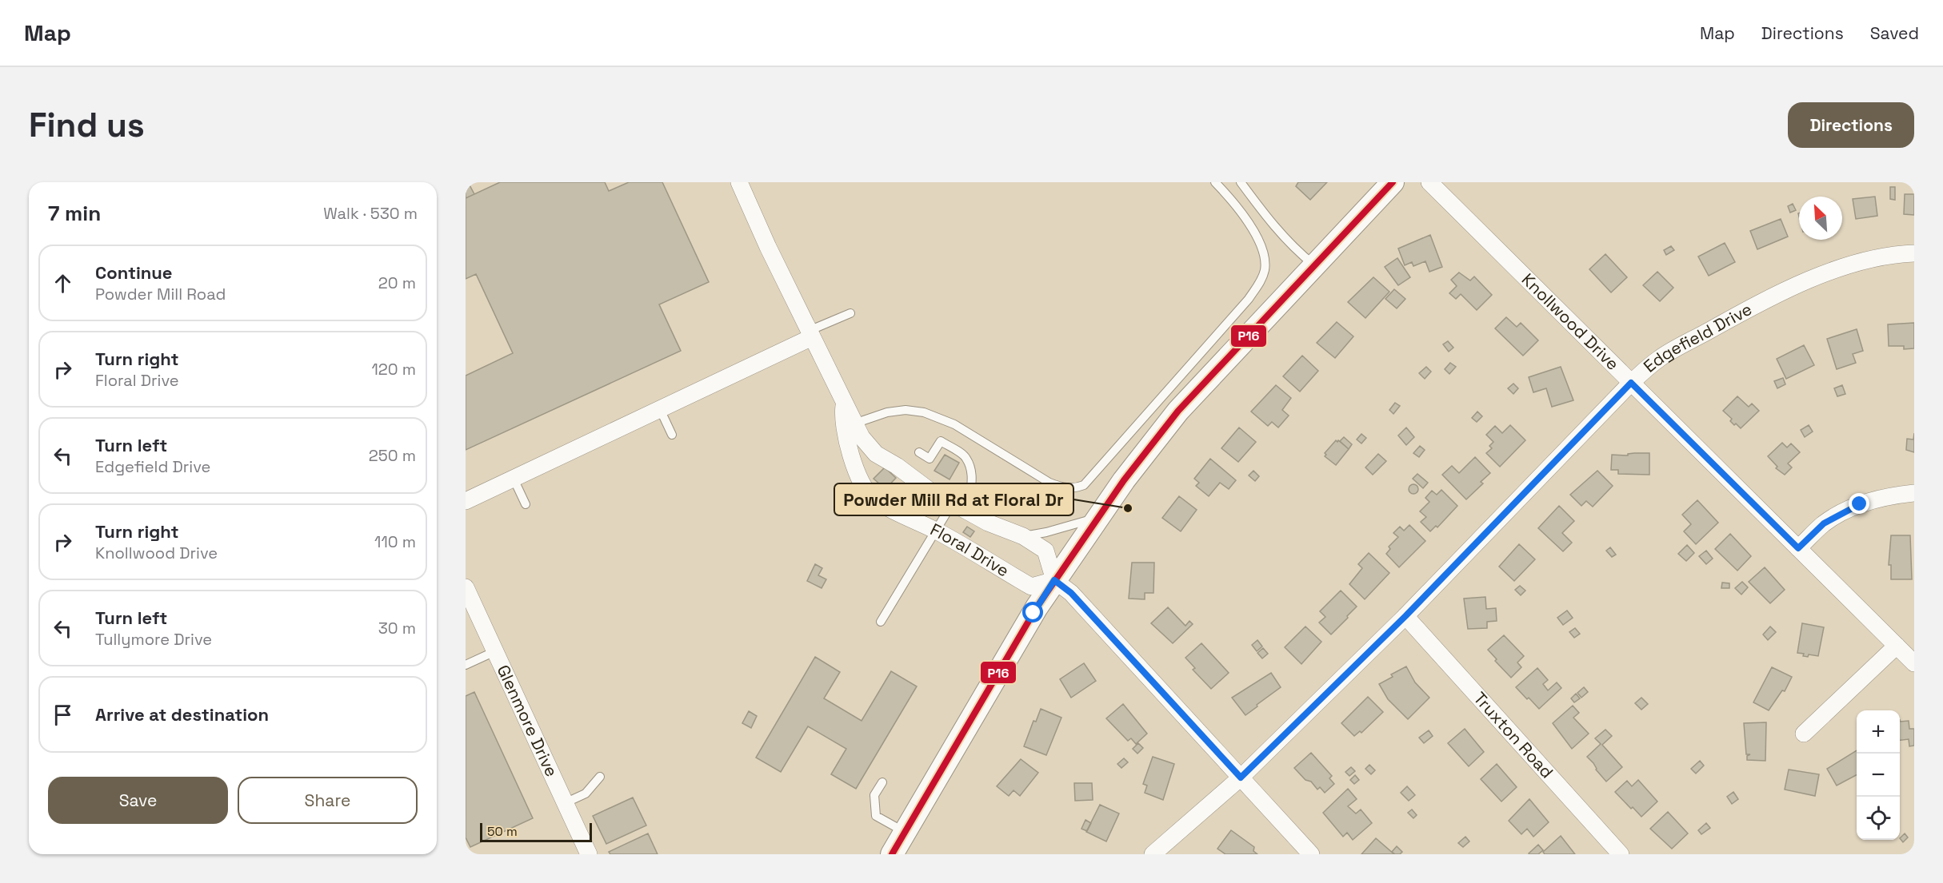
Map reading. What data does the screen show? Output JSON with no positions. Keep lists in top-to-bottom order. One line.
{"streets":{"street":["Knollwood Drive","Edgefield Drive","Floral Drive","Glenmore Drive","Truxton Road"]},"crossings":[["Knollwood Drive","Edgefield Drive"],["Edgefield Drive","Truxton Road"]],"places":["Powder Mill Rd at Floral Dr"],"lines":["transit line P16"],"scale_bar":"50 m","north":"top left","page":{"header":"Map","nav":["Map","Directions","Saved"],"buttons":["Directions",["Save","Share"]],"title":"Find us","heading":["7 min","Walk · 530 m"],"list":[["Continue","Powder Mill Road","20 m"],["Turn right","Floral Drive","120 m"],["Turn left","Edgefield Drive","250 m"],["Turn right","Knollwood Drive","110 m"],["Turn left","Tullymore Drive","30 m"],"Arrive at destination"],"map_buttons":["+","−"],"scale":"50 m"}}
